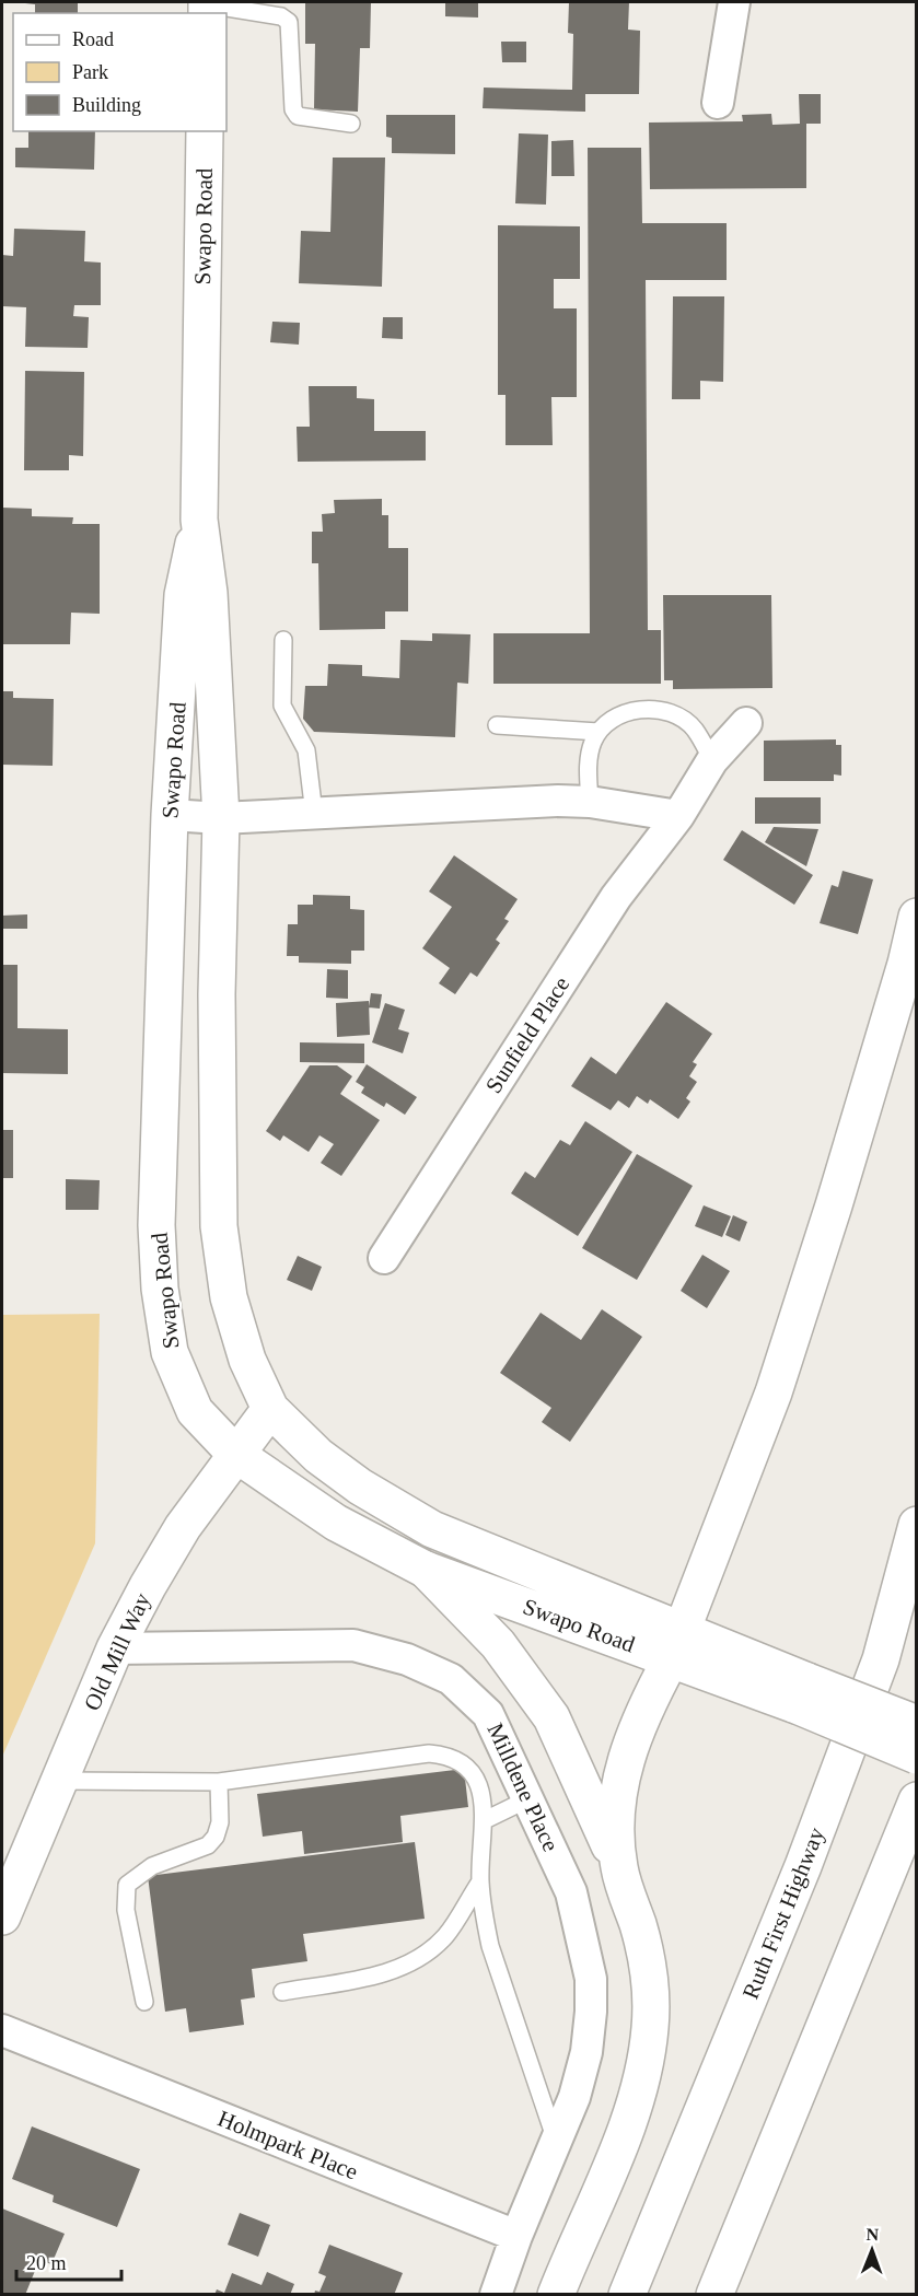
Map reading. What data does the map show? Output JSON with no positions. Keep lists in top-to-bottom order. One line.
{"streets":{"main road":["Swapo Road","Old Mill Way","Ruth First Highway"],"street":["Sunfield Place","Milldene Place","Holmpark Place"]},"crossings":[["Swapo Road","Old Mill Way"],["Old Mill Way","Milldene Place"],["Milldene Place","Holmpark Place"]],"legend":["Road","Park","Building"],"scale_bar":"20 m","north":"top"}
